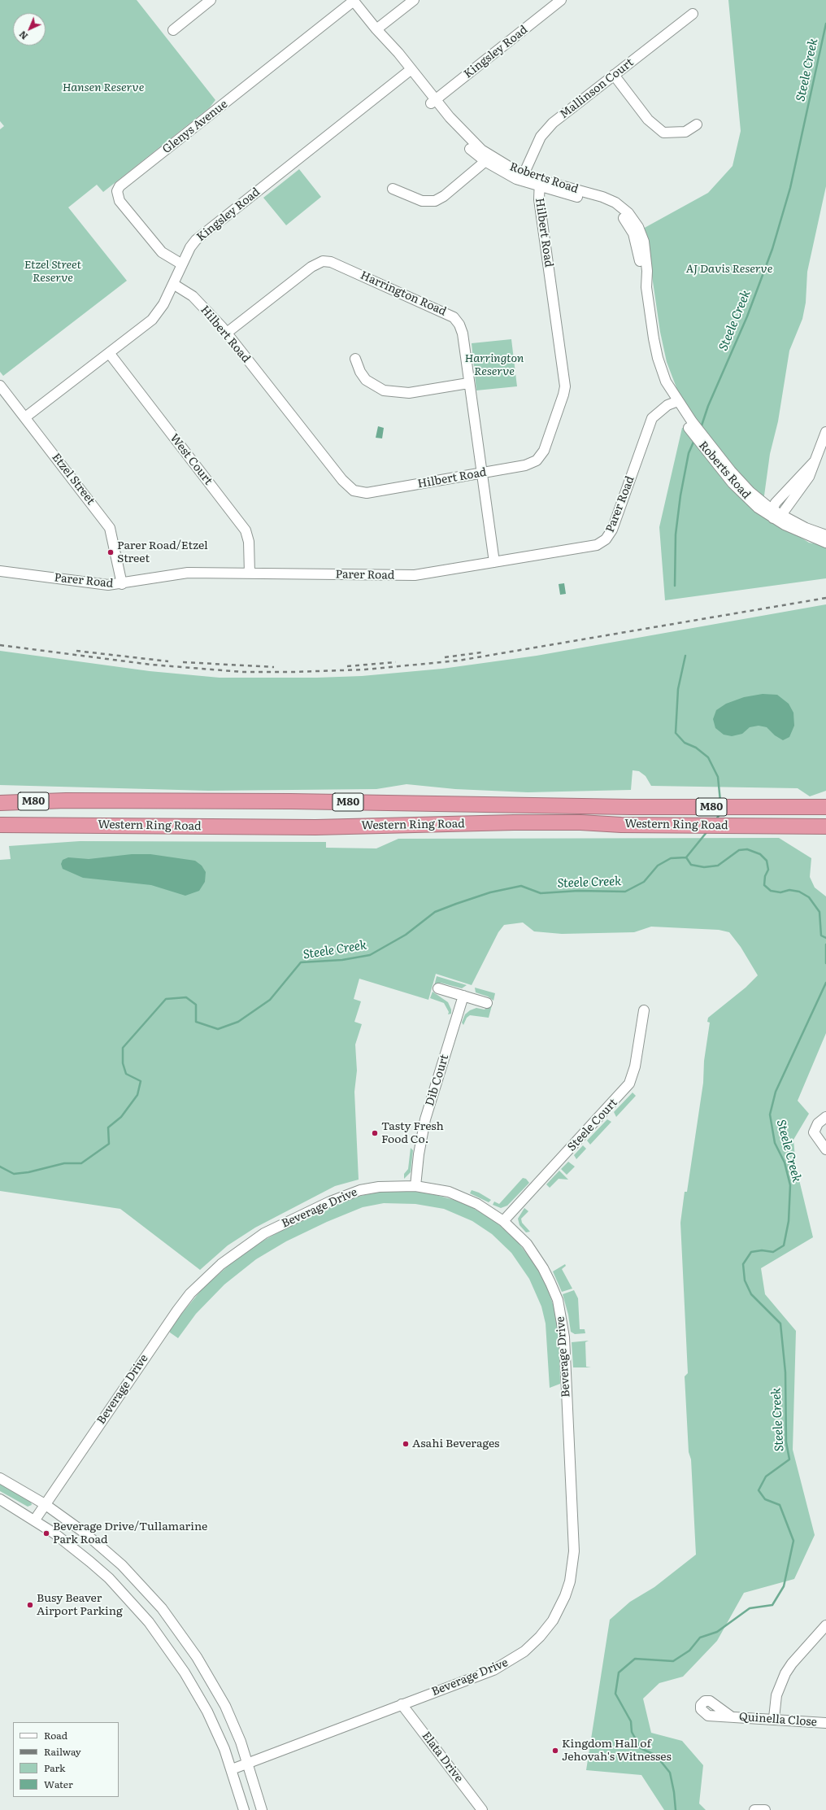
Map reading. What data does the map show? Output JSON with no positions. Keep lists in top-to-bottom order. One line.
{"streets":{"highway":["M80","Western Ring Road"],"street":["Kingsley Road","Mallinson Court","Glenys Avenue","Roberts Road","Hilbert Road","Harrington Road","West Court","Etzel Street","Parer Road","Dib Court","Steele Court","Beverage Drive","Quinella Close","Elata Drive"]},"crossings":[["Kingsley Road","Glenys Avenue"],["Kingsley Road","Roberts Road"],["Kingsley Road","Hilbert Road"],["Kingsley Road","West Court"],["Kingsley Road","Etzel Street"],["Mallinson Court","Roberts Road"],["Glenys Avenue","Roberts Road"],["Roberts Road","Hilbert Road"],["Roberts Road","Parer Road"],["Hilbert Road","Harrington Road"],["Harrington Road","Parer Road"],["West Court","Parer Road"],["Etzel Street","Parer Road"],["Dib Court","Beverage Drive"],["Steele Court","Beverage Drive"],["Beverage Drive","Elata Drive"]],"water":["Steele Creek"],"parks":["Hansen Reserve","Etzel Street Reserve","AJ Davis Reserve","Harrington Reserve"],"places":["Parer Road/Etzel Street","Tasty Fresh Food Co.","Asahi Beverages","Beverage Drive/Tullamarine Park Road","Busy Beaver Airport Parking","Kingdom Hall of Jehovah's Witnesses"],"legend":["Road","Railway","Park","Water"],"north":"bottom left"}
